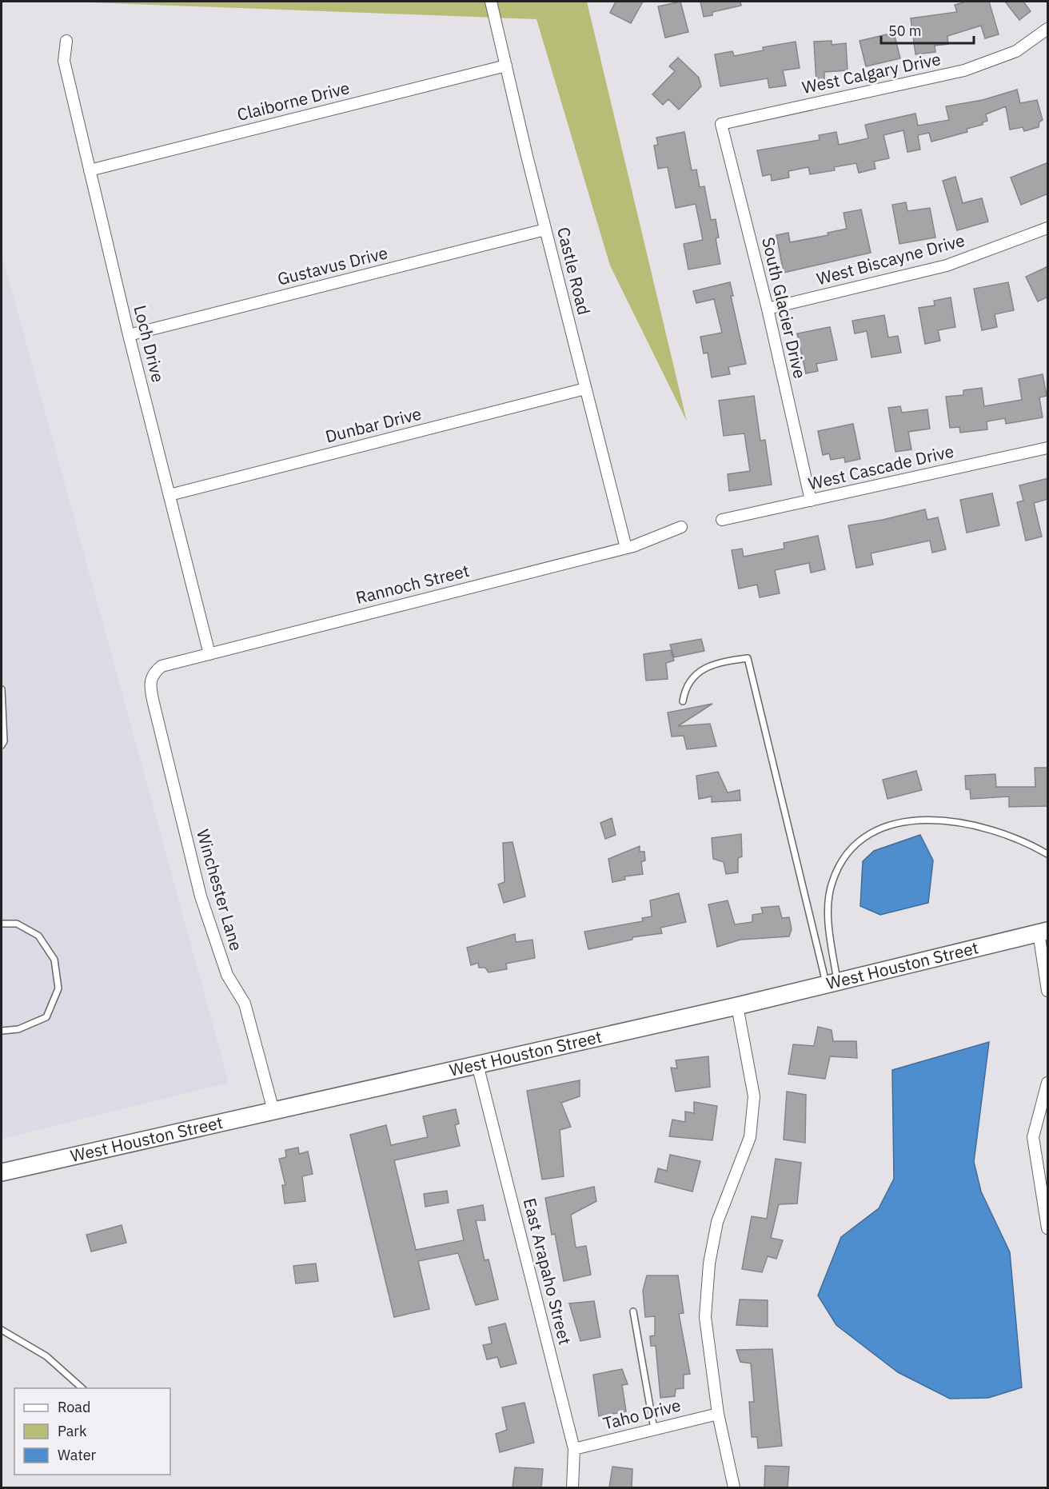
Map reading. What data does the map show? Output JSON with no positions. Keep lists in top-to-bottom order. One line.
{"streets":{"main road":["West Houston Street"],"street":["West Calgary Drive","Claiborne Drive","West Biscayne Drive","Gustavus Drive","Castle Road","South Glacier Drive","Loch Drive","Dunbar Drive","West Cascade Drive","Rannoch Street","Winchester Lane","East Arapaho Street","Taho Drive"]},"crossings":[["West Calgary Drive","South Glacier Drive"],["Claiborne Drive","Castle Road"],["Claiborne Drive","Loch Drive"],["West Biscayne Drive","South Glacier Drive"],["Gustavus Drive","Castle Road"],["Gustavus Drive","Loch Drive"],["Castle Road","Dunbar Drive"],["Castle Road","Rannoch Street"],["South Glacier Drive","West Cascade Drive"],["Loch Drive","Dunbar Drive"],["Loch Drive","Rannoch Street"],["Rannoch Street","Winchester Lane"],["Winchester Lane","West Houston Street"],["West Houston Street","East Arapaho Street"],["East Arapaho Street","Taho Drive"]],"legend":["Road","Park","Water"],"scale_bar":"50 m"}
